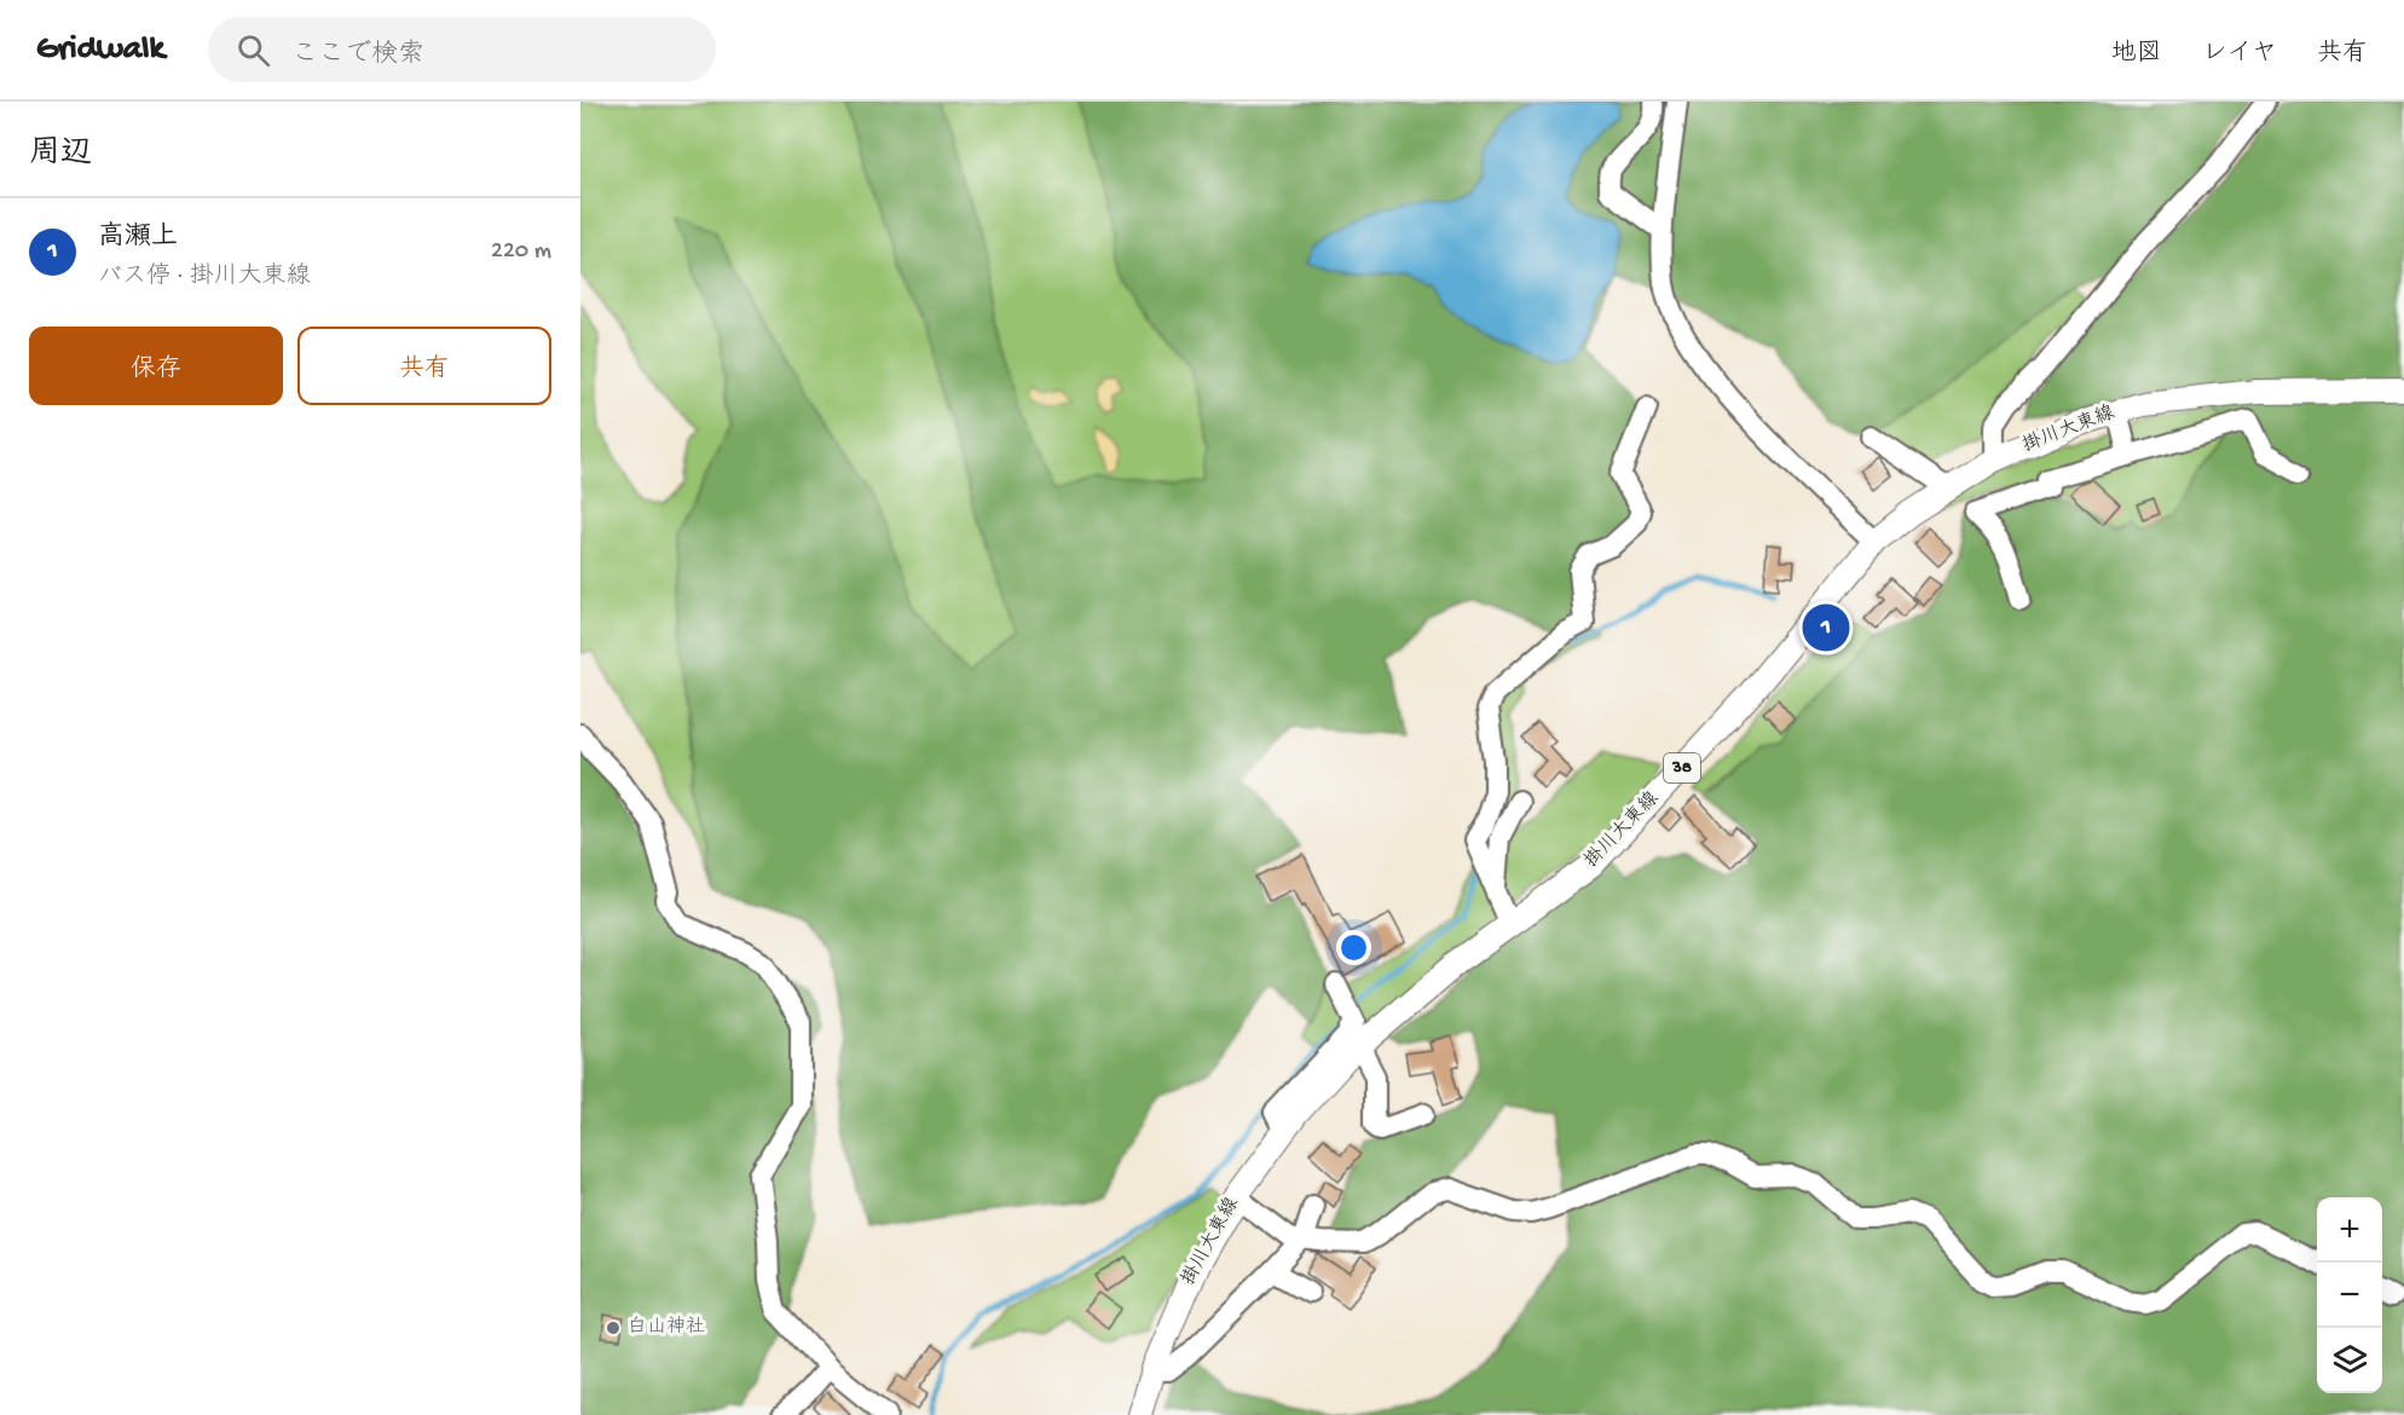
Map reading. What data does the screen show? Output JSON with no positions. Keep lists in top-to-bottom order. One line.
{"streets":{"main road":["掛川大東線","38"]},"places":["白山神社"],"page":{"header":"Gridwalk","search":"ここで検索","nav":["地図","レイヤ","共有"],"heading":"周辺","list":[{"mark":"1","name":"高瀬上","note":"バス停 · 掛川大東線","value":"220 m"}],"buttons":["保存","共有"],"pins":"1","map_buttons":["+","−"]}}
